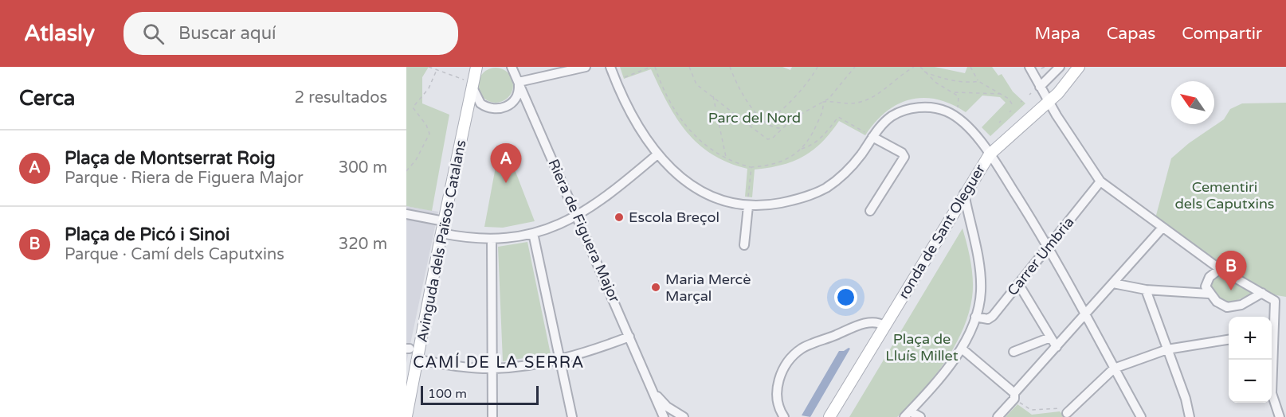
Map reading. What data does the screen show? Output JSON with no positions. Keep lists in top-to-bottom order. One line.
{"streets":{"street":["Riera de Figuera Major","ronda de Sant Oleguer","Avinguda dels Països Catalans","Carrer Umbria"]},"districts":["CAMÍ DE LA SERRA"],"parks":["Parc del Nord","Cementiri dels Caputxins","Plaça de Lluís Millet"],"places":["Escola Breçol","Maria Mercè Marçal"],"scale_bar":"100 m","north":"top left","page":{"header":"Atlasly","search":"Buscar aquí","nav":["Mapa","Capas","Compartir"],"heading":["Cerca","2 resultados"],"list":[{"mark":"A","name":"Plaça de Montserrat Roig","note":"Parque · Riera de Figuera Major","value":"300 m"},{"mark":"B","name":"Plaça de Picó i Sinoi","note":"Parque · Camí dels Caputxins","value":"320 m"}],"pins":["A","B"],"map_buttons":["+","−"],"scale":"100 m"}}
